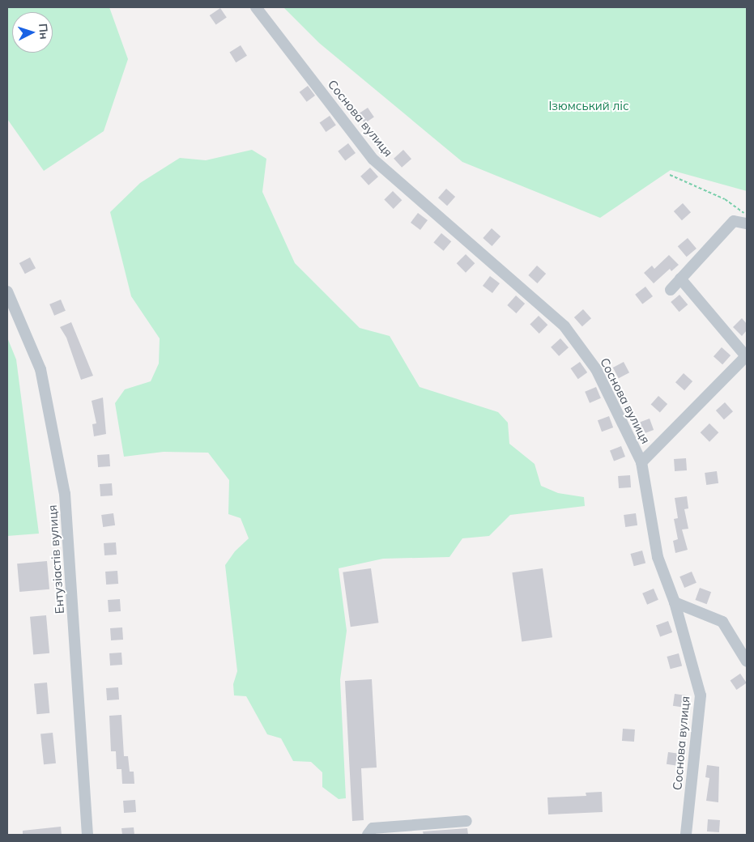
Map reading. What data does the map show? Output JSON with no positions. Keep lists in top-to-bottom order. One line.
{"streets":{"street":["Соснова вулиця","Ентузіастів вулиця"]},"parks":["Ізюмський ліс"],"north":"right"}
